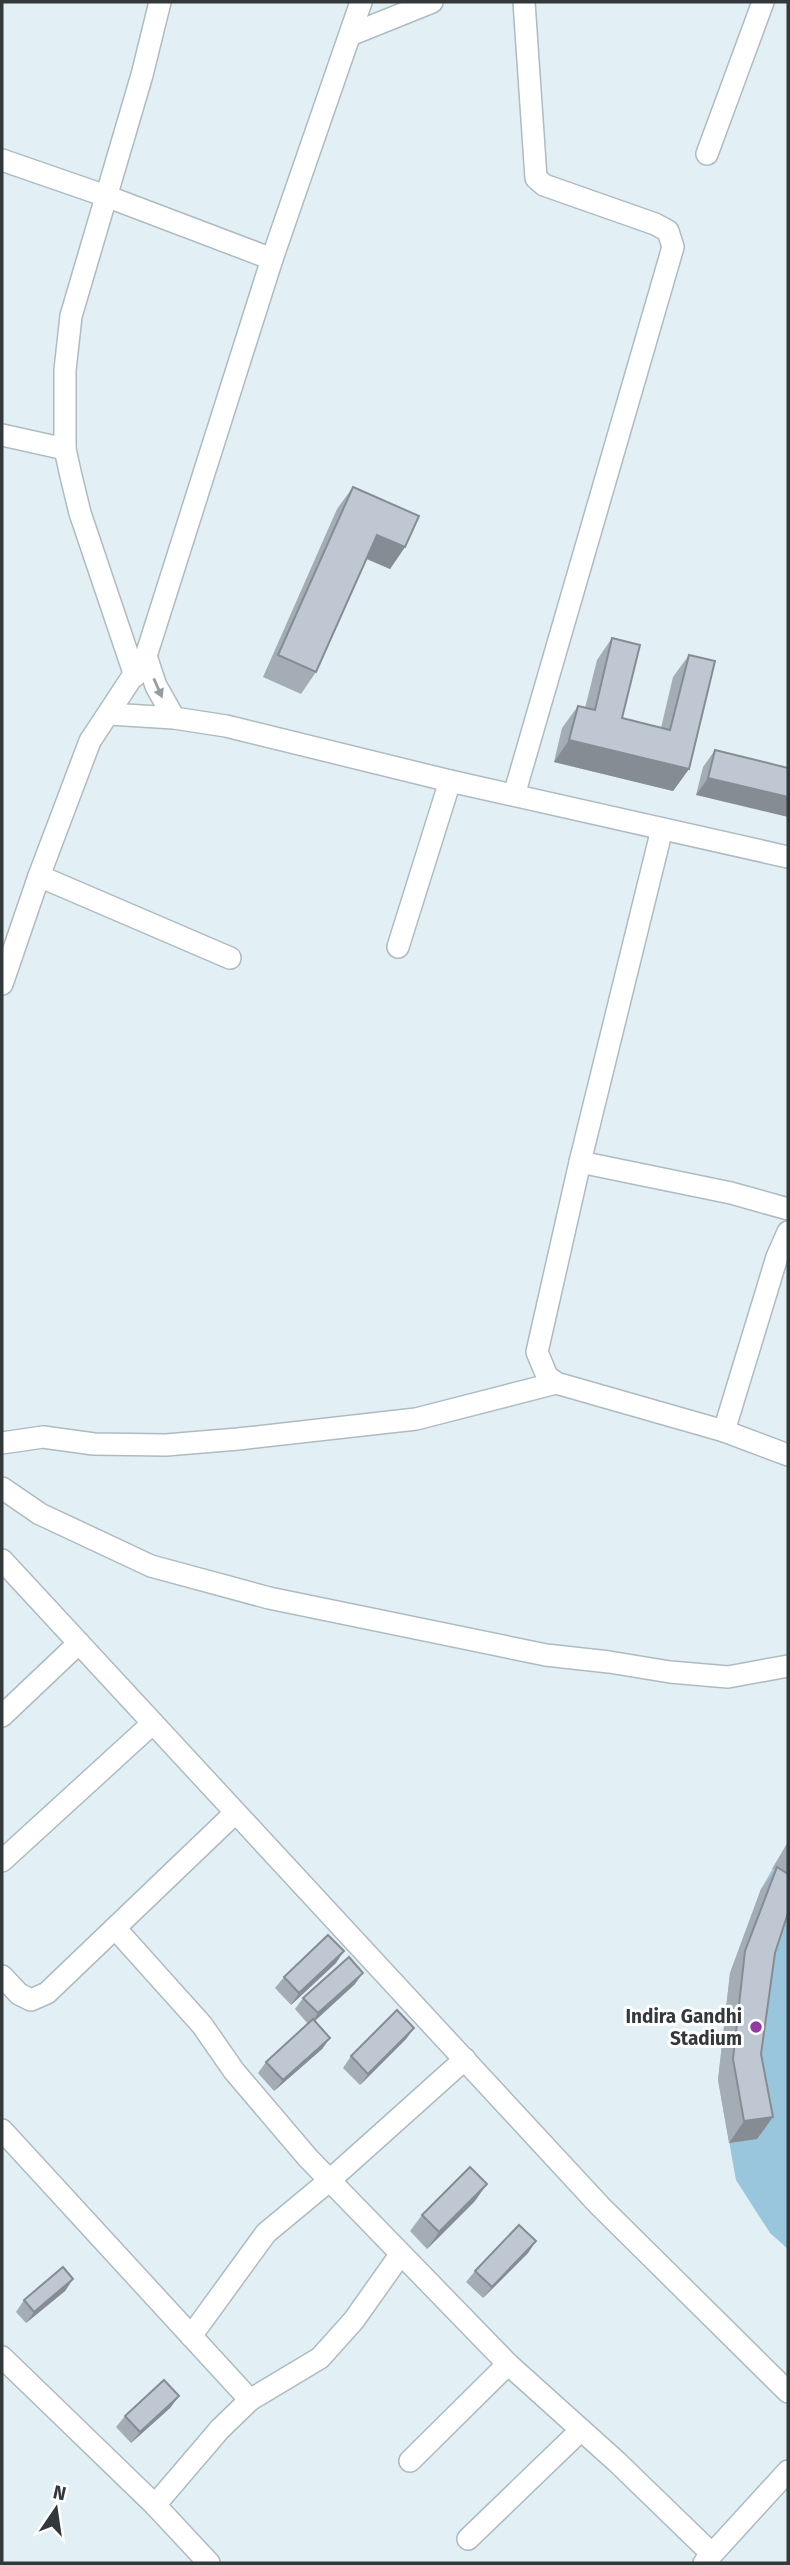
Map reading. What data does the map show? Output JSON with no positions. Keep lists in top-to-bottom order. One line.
{"places":["Indira Gandhi Stadium"],"north":"top"}
